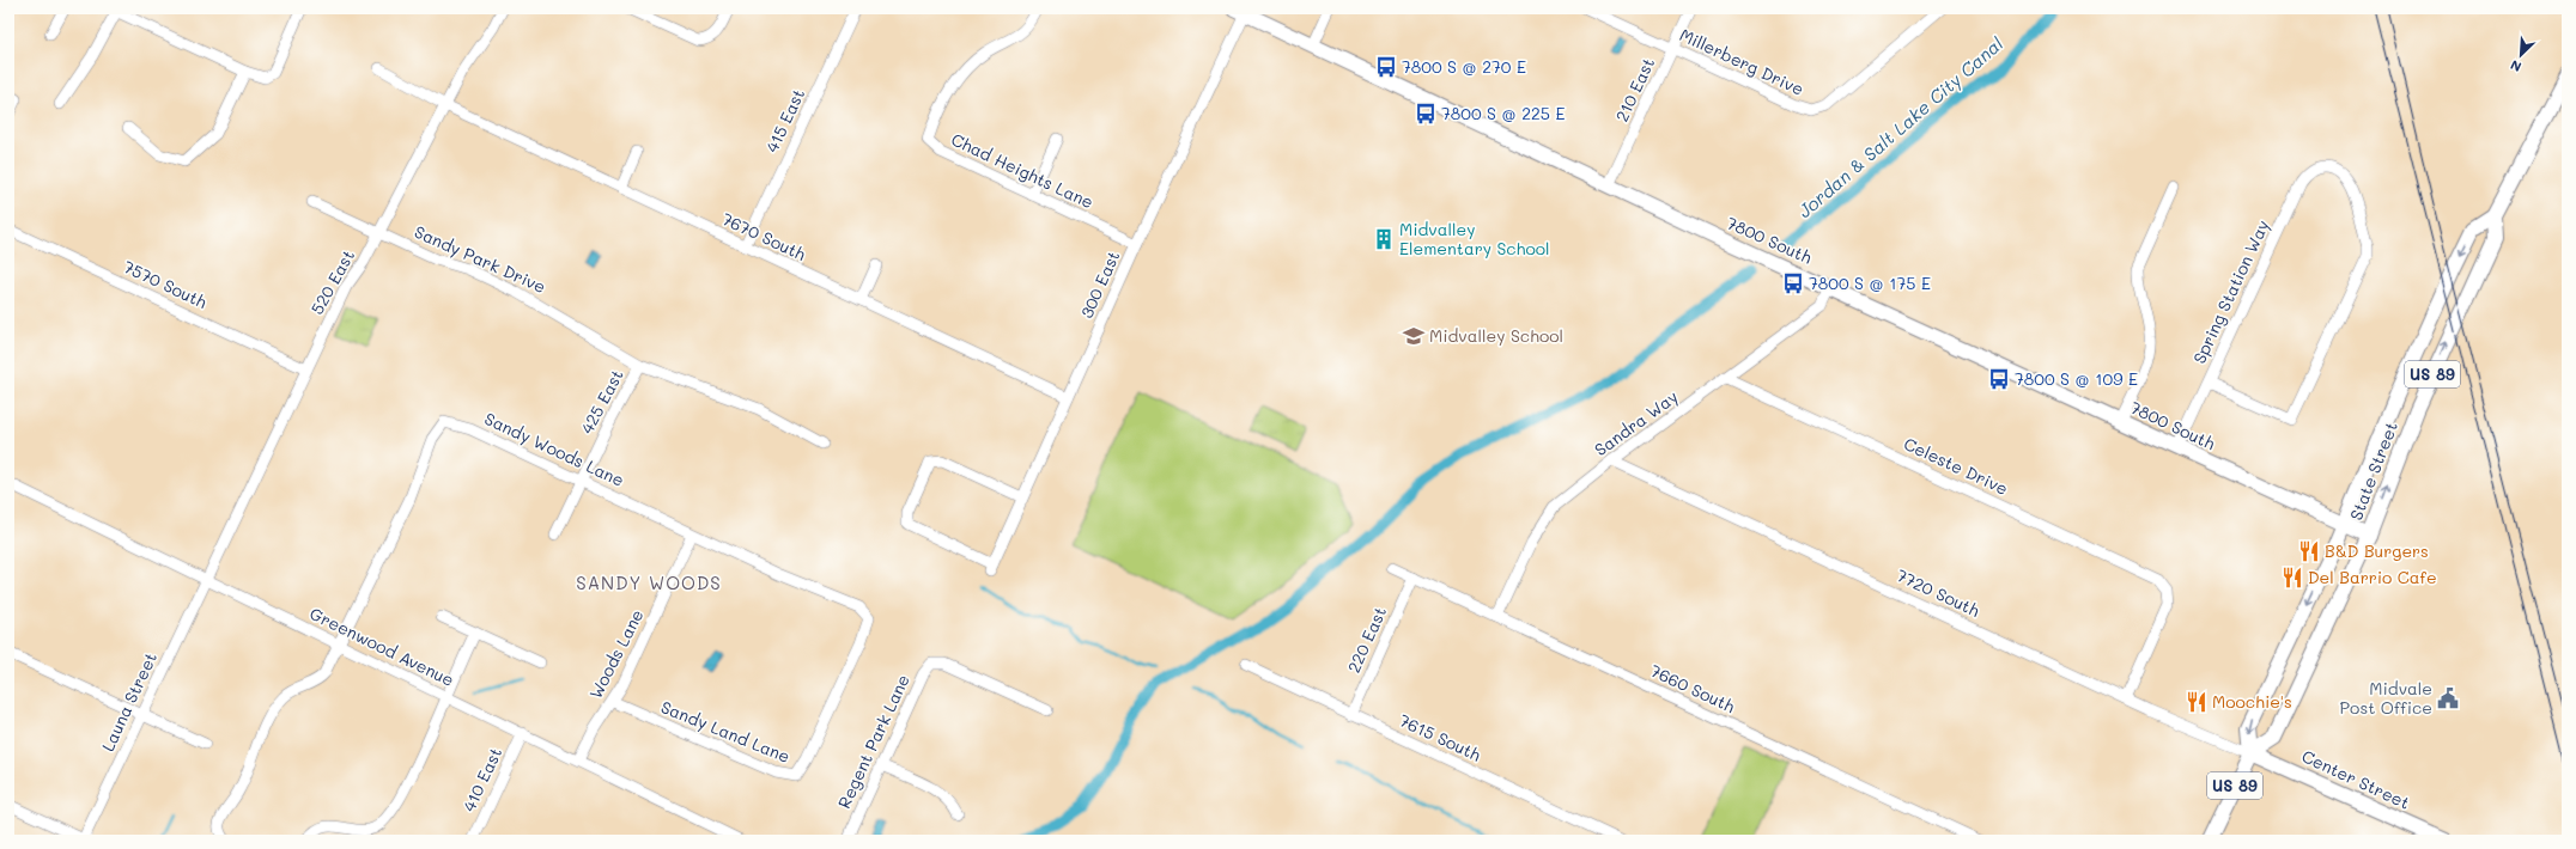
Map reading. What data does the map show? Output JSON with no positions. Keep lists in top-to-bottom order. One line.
{"streets":{"main road":["7800 South","US 89","State Street","Center Street"],"street":["Millerberg Drive","210 East","415 East","Chad Heights Lane","7670 South","Sandy Park Drive","520 East","7570 South","300 East","Spring Station Way","425 East","Sandra Way","Sandy Woods Lane","Celeste Drive","7720 South","220 East","Greenwood Avenue","Woods Lane","7660 South","Launa Street","Sandy Land Lane","7615 South","Regent Park Lane","410 East"]},"crossings":[["Millerberg Drive","210 East"],["210 East","7800 South"],["415 East","7670 South"],["Chad Heights Lane","300 East"],["7670 South","520 East"],["7670 South","300 East"],["7800 South","300 East"],["7800 South","Spring Station Way"],["7800 South","Sandra Way"],["7800 South","State Street"],["Sandy Park Drive","520 East"],["Sandy Park Drive","425 East"],["520 East","7570 South"],["520 East","Greenwood Avenue"],["520 East","Launa Street"],["US 89","State Street"],["US 89","7720 South"],["US 89","Center Street"],["425 East","Sandy Woods Lane"],["Sandra Way","Celeste Drive"],["Sandra Way","7720 South"],["Sandra Way","7660 South"],["Sandy Woods Lane","Greenwood Avenue"],["Sandy Woods Lane","Woods Lane"],["Sandy Woods Lane","Sandy Land Lane"],["Celeste Drive","7720 South"],["State Street","7720 South"],["State Street","Center Street"],["7720 South","Center Street"],["220 East","7660 South"],["220 East","7615 South"],["Greenwood Avenue","Woods Lane"],["Greenwood Avenue","Launa Street"],["Greenwood Avenue","410 East"],["Woods Lane","Sandy Land Lane"]],"districts":["SANDY WOODS"],"water":["Jordan & Salt Lake City Canal"],"places":{"bus stop":["7800 S @ 270 E","7800 S @ 225 E","7800 S @ 175 E","7800 S @ 109 E"],"building":["Midvalley Elementary School"],"school or university":["Midvalley School"],"restaurant":["B&D Burgers","Del Barrio Cafe","Moochie's"],"public building":["Midvale Post Office"]},"north":"bottom left"}
